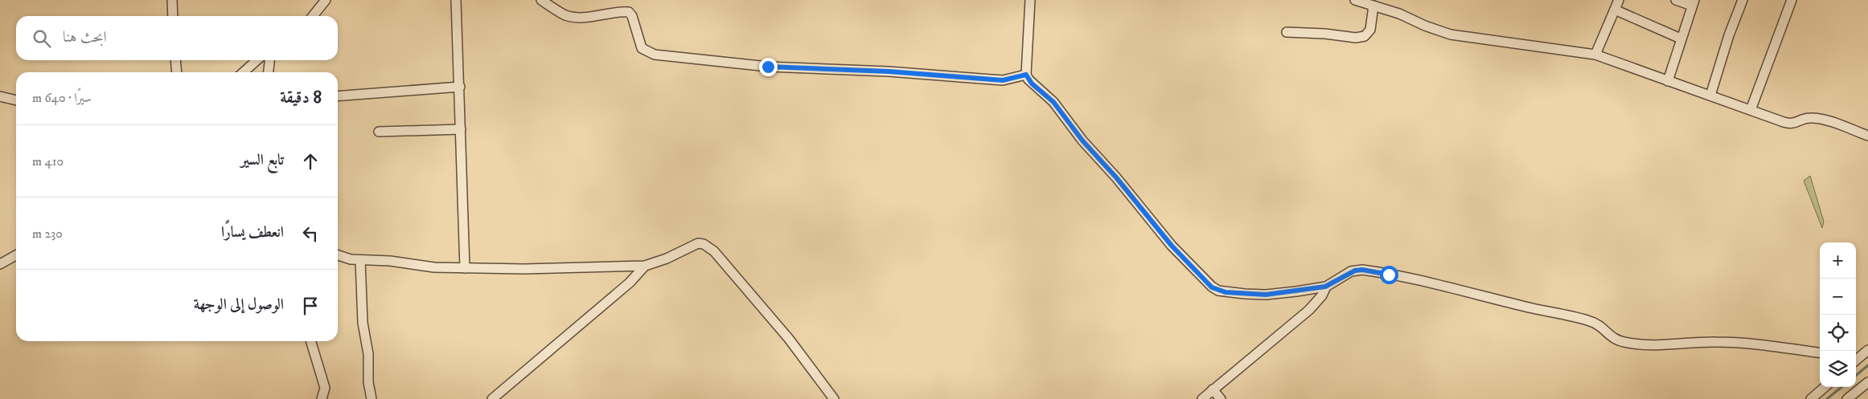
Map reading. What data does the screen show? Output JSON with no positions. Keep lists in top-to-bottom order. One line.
{"page":{"search":"ابحث هنا","heading":["8 دقيقة","سيرًا · 640 m"],"list":[["تابع السير","410 m"],["انعطف يسارًا","230 m"],"الوصول إلى الوجهة"],"map_buttons":["+","−"]}}
